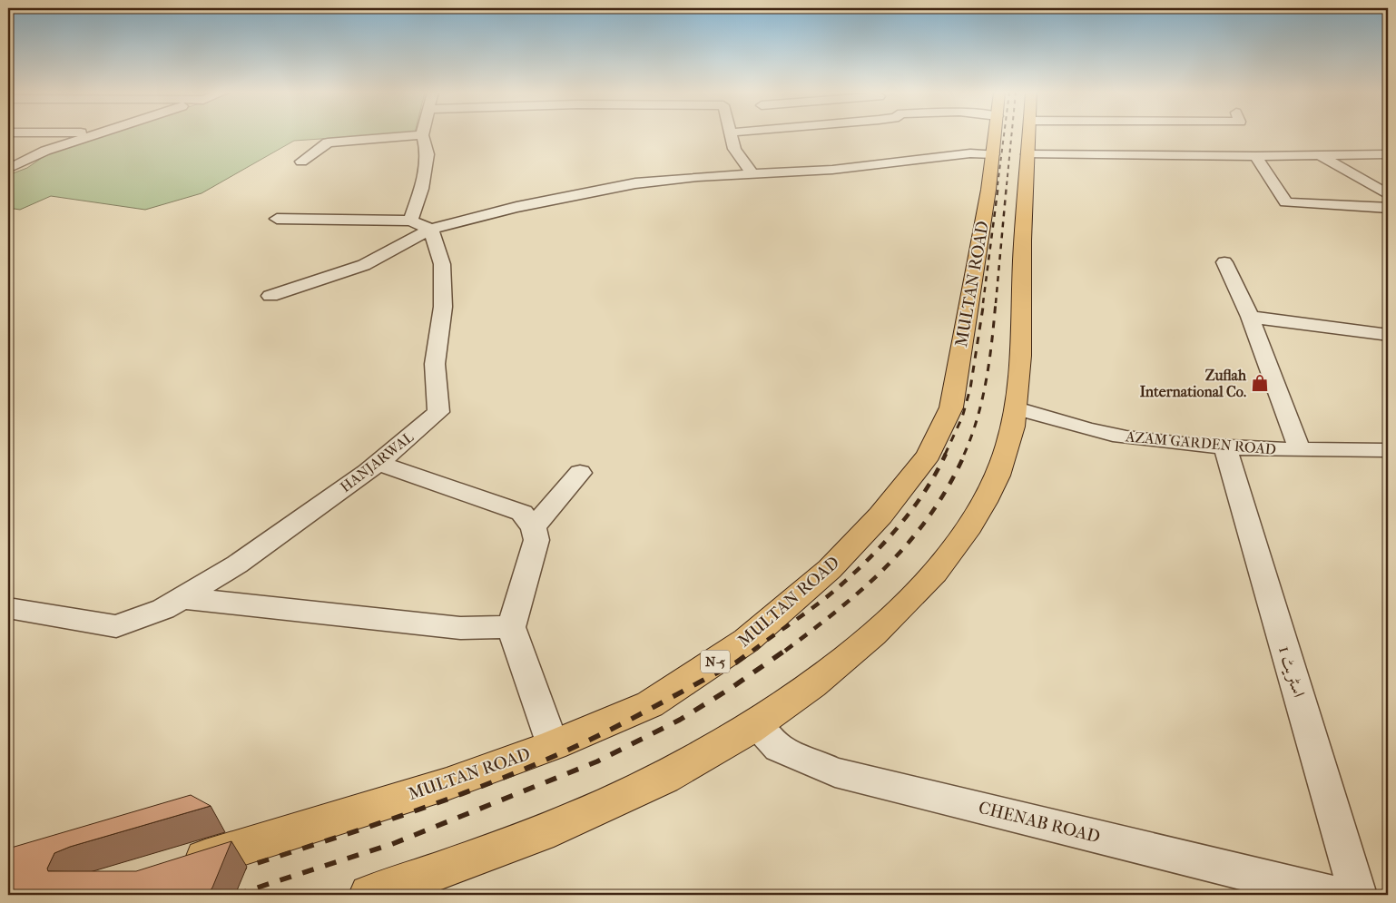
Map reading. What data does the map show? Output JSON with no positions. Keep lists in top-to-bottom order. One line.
{"streets":{"main road":["MULTAN ROAD","N-5"],"street":["AZAM GARDEN ROAD","HANJARWAL","اسٹریٹ 1","CHENAB ROAD"]},"crossings":[["MULTAN ROAD","AZAM GARDEN ROAD"],["MULTAN ROAD","CHENAB ROAD"],["AZAM GARDEN ROAD","اسٹریٹ 1"]],"places":{"shop":["Zuflah International Co."]}}
